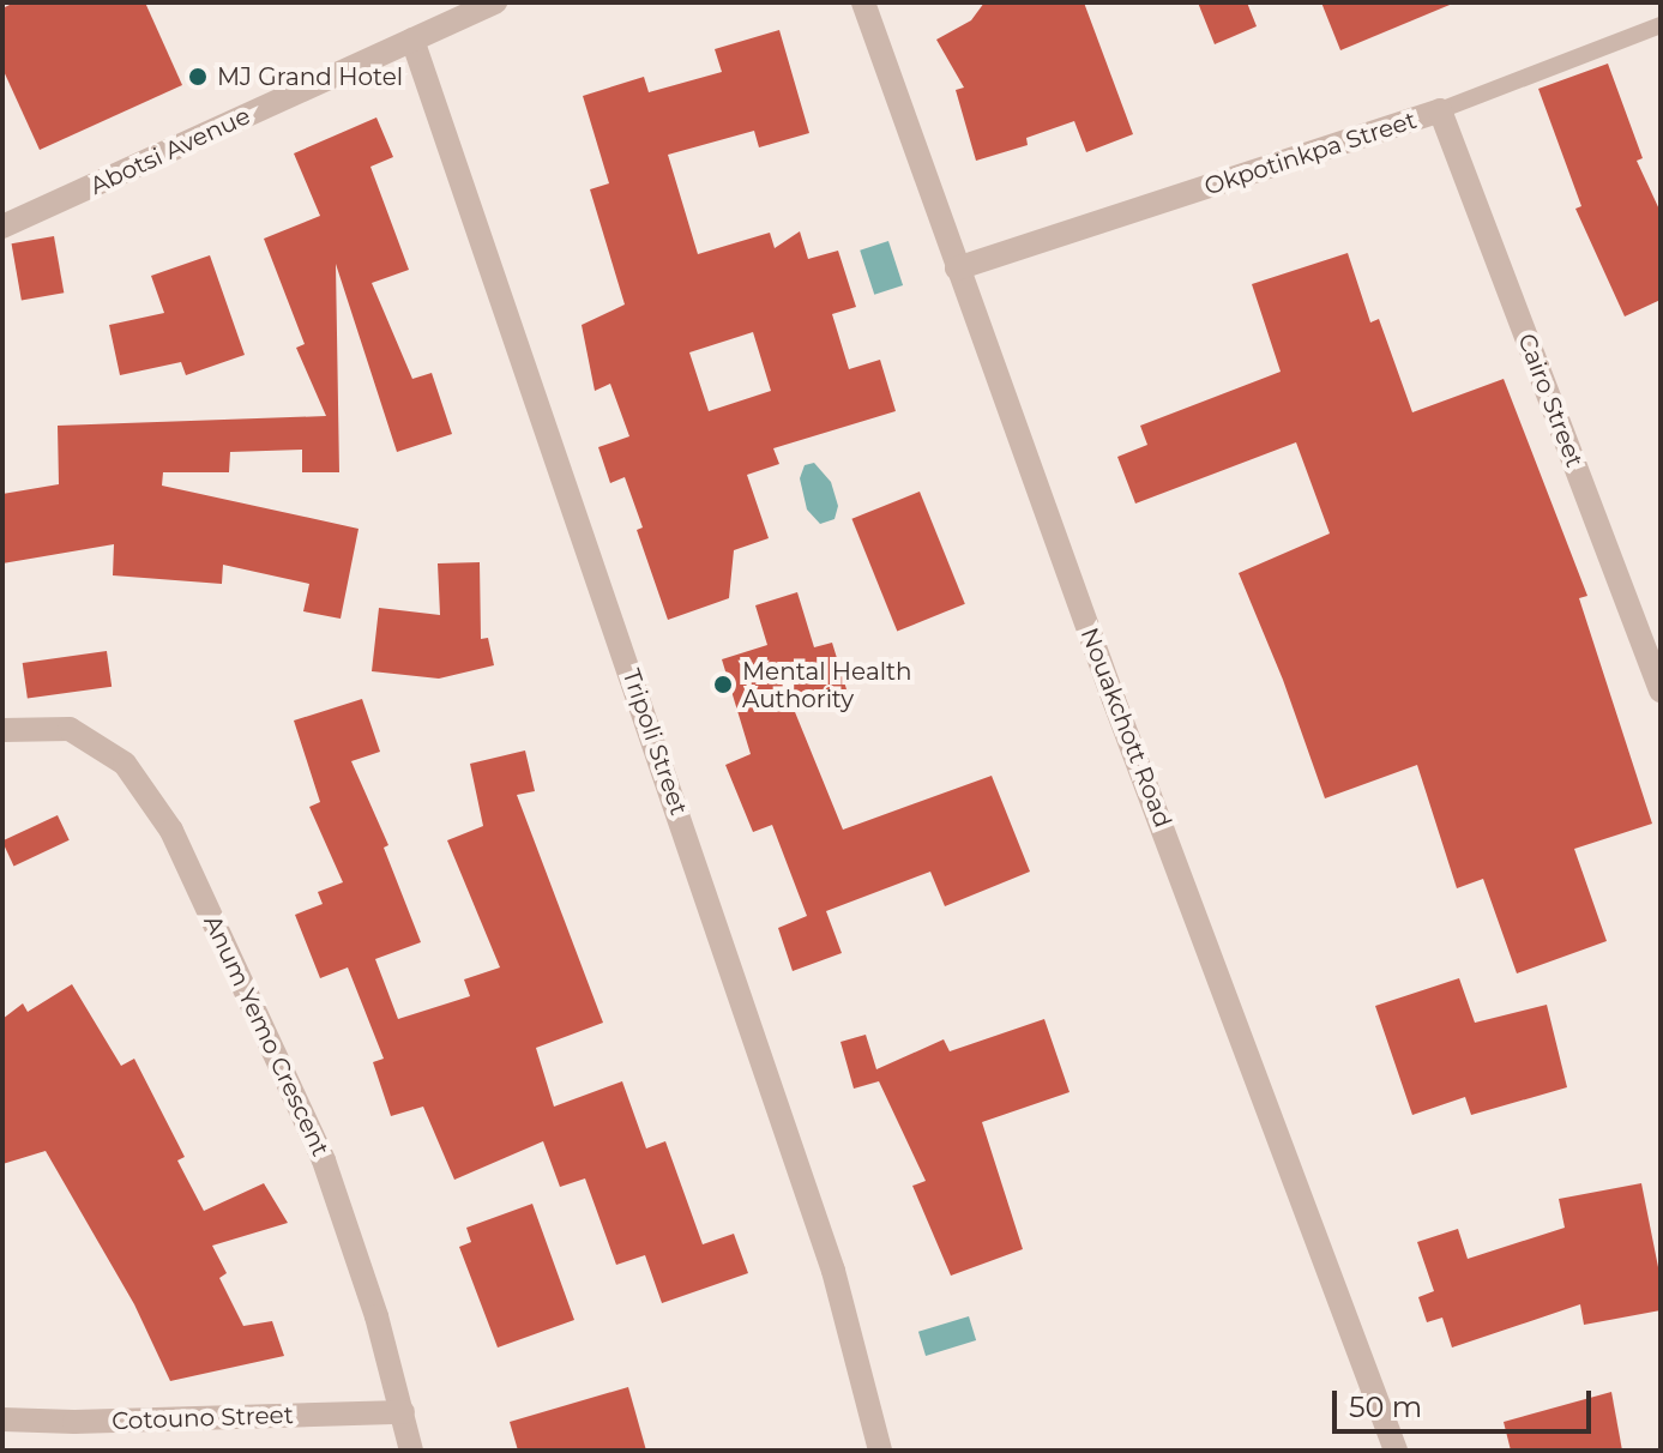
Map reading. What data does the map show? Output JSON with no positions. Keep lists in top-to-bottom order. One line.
{"streets":{"street":["Abotsi Avenue","Okpotinkpa Street","Cairo Street","Nouakchott Road","Tripoli Street","Anum Yemo Crescent","Cotouno Street"]},"crossings":[["Abotsi Avenue","Tripoli Street"],["Okpotinkpa Street","Cairo Street"],["Okpotinkpa Street","Nouakchott Road"],["Anum Yemo Crescent","Cotouno Street"]],"places":["MJ Grand Hotel","Mental Health Authority"],"scale_bar":"50 m"}
